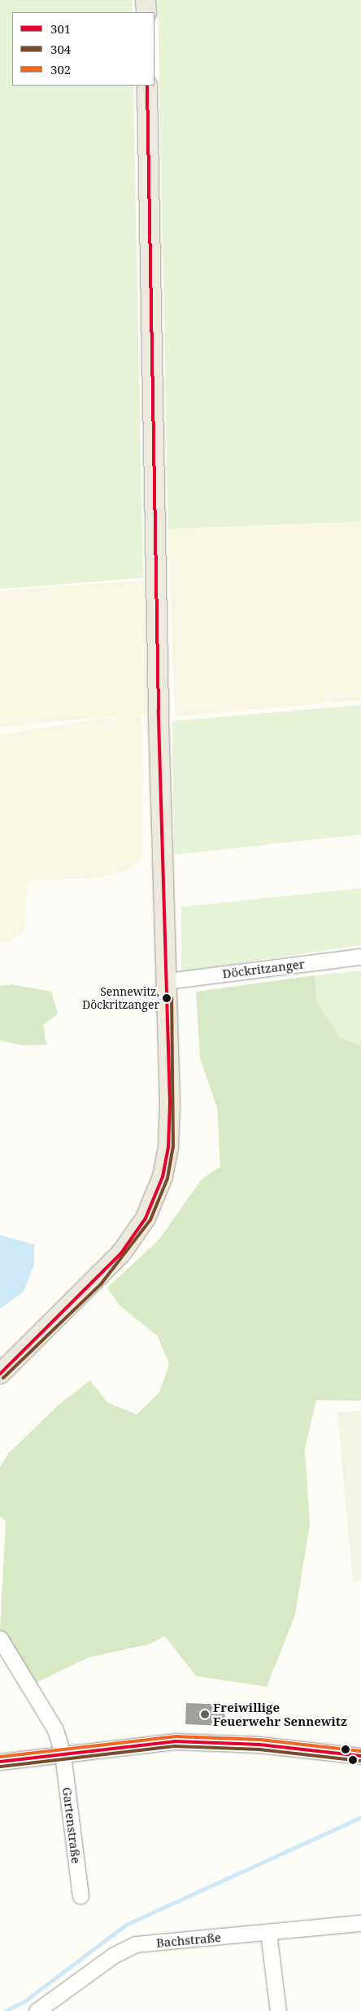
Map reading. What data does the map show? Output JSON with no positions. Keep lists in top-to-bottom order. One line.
{"streets":{"street":["Döckritzanger","Gartenstraße","Bachstraße"]},"places":["Sennewitz, Döckritzanger","Freiwillige Feuerwehr Sennewitz"],"lines":["transit line 301","transit line 304","transit line 302"],"legend":["301","304","302"]}
